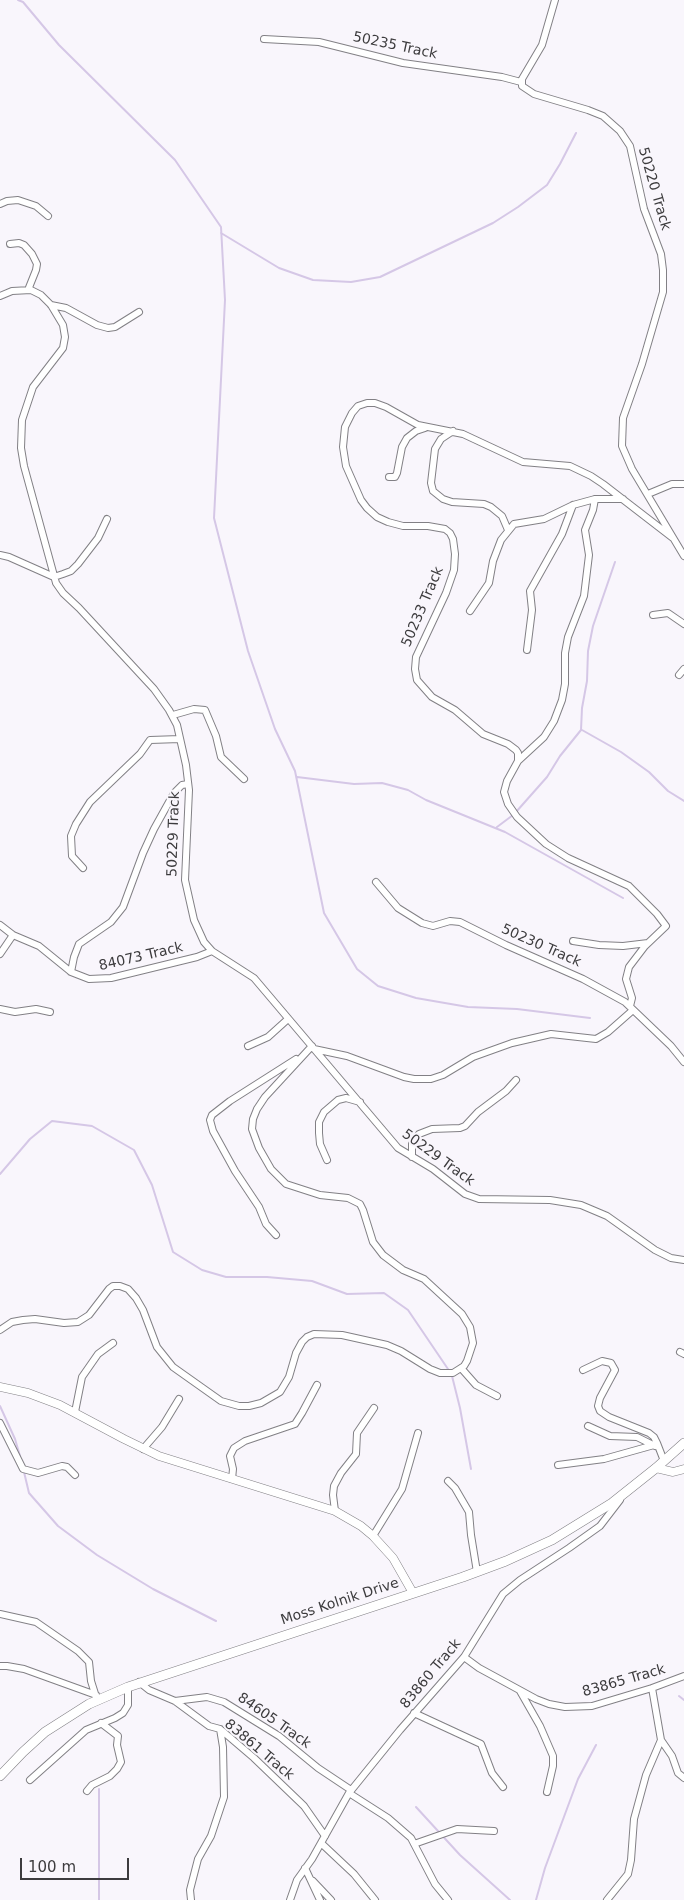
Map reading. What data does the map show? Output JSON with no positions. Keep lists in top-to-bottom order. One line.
{"streets":{"main road":["Moss Kolnik Drive"],"street":["50235 Track","50220 Track","50233 Track","50229 Track","50230 Track","84073 Track","83860 Track","83865 Track","84605 Track","83861 Track"]},"crossings":[["50235 Track","50220 Track"],["50220 Track","50233 Track"],["50229 Track","84073 Track"],["Moss Kolnik Drive","83860 Track"],["Moss Kolnik Drive","83861 Track"],["83860 Track","83865 Track"],["83860 Track","84605 Track"],["83860 Track","83861 Track"],["84605 Track","83861 Track"]],"scale_bar":"100 m"}
